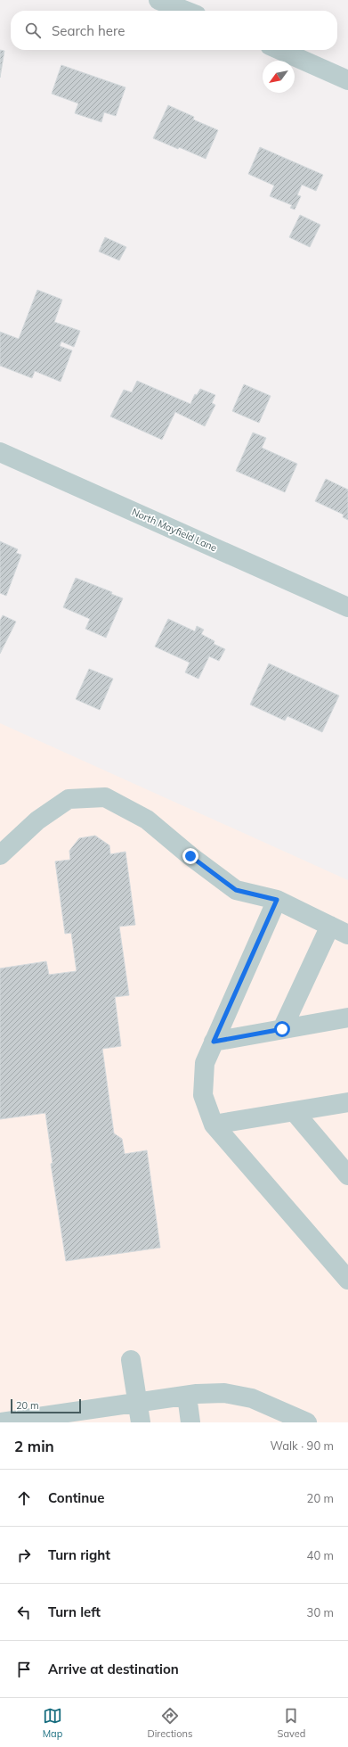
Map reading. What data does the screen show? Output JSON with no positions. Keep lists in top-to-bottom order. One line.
{"streets":{"street":["North Mayfield Lane"]},"scale_bar":"20 m","north":"bottom left","page":{"search":"Search here","scale":"20 m","heading":["2 min","Walk · 90 m"],"list":[["Continue","20 m"],["Turn right","40 m"],["Turn left","30 m"],"Arrive at destination"],"nav":["Map","Directions","Saved"]}}
